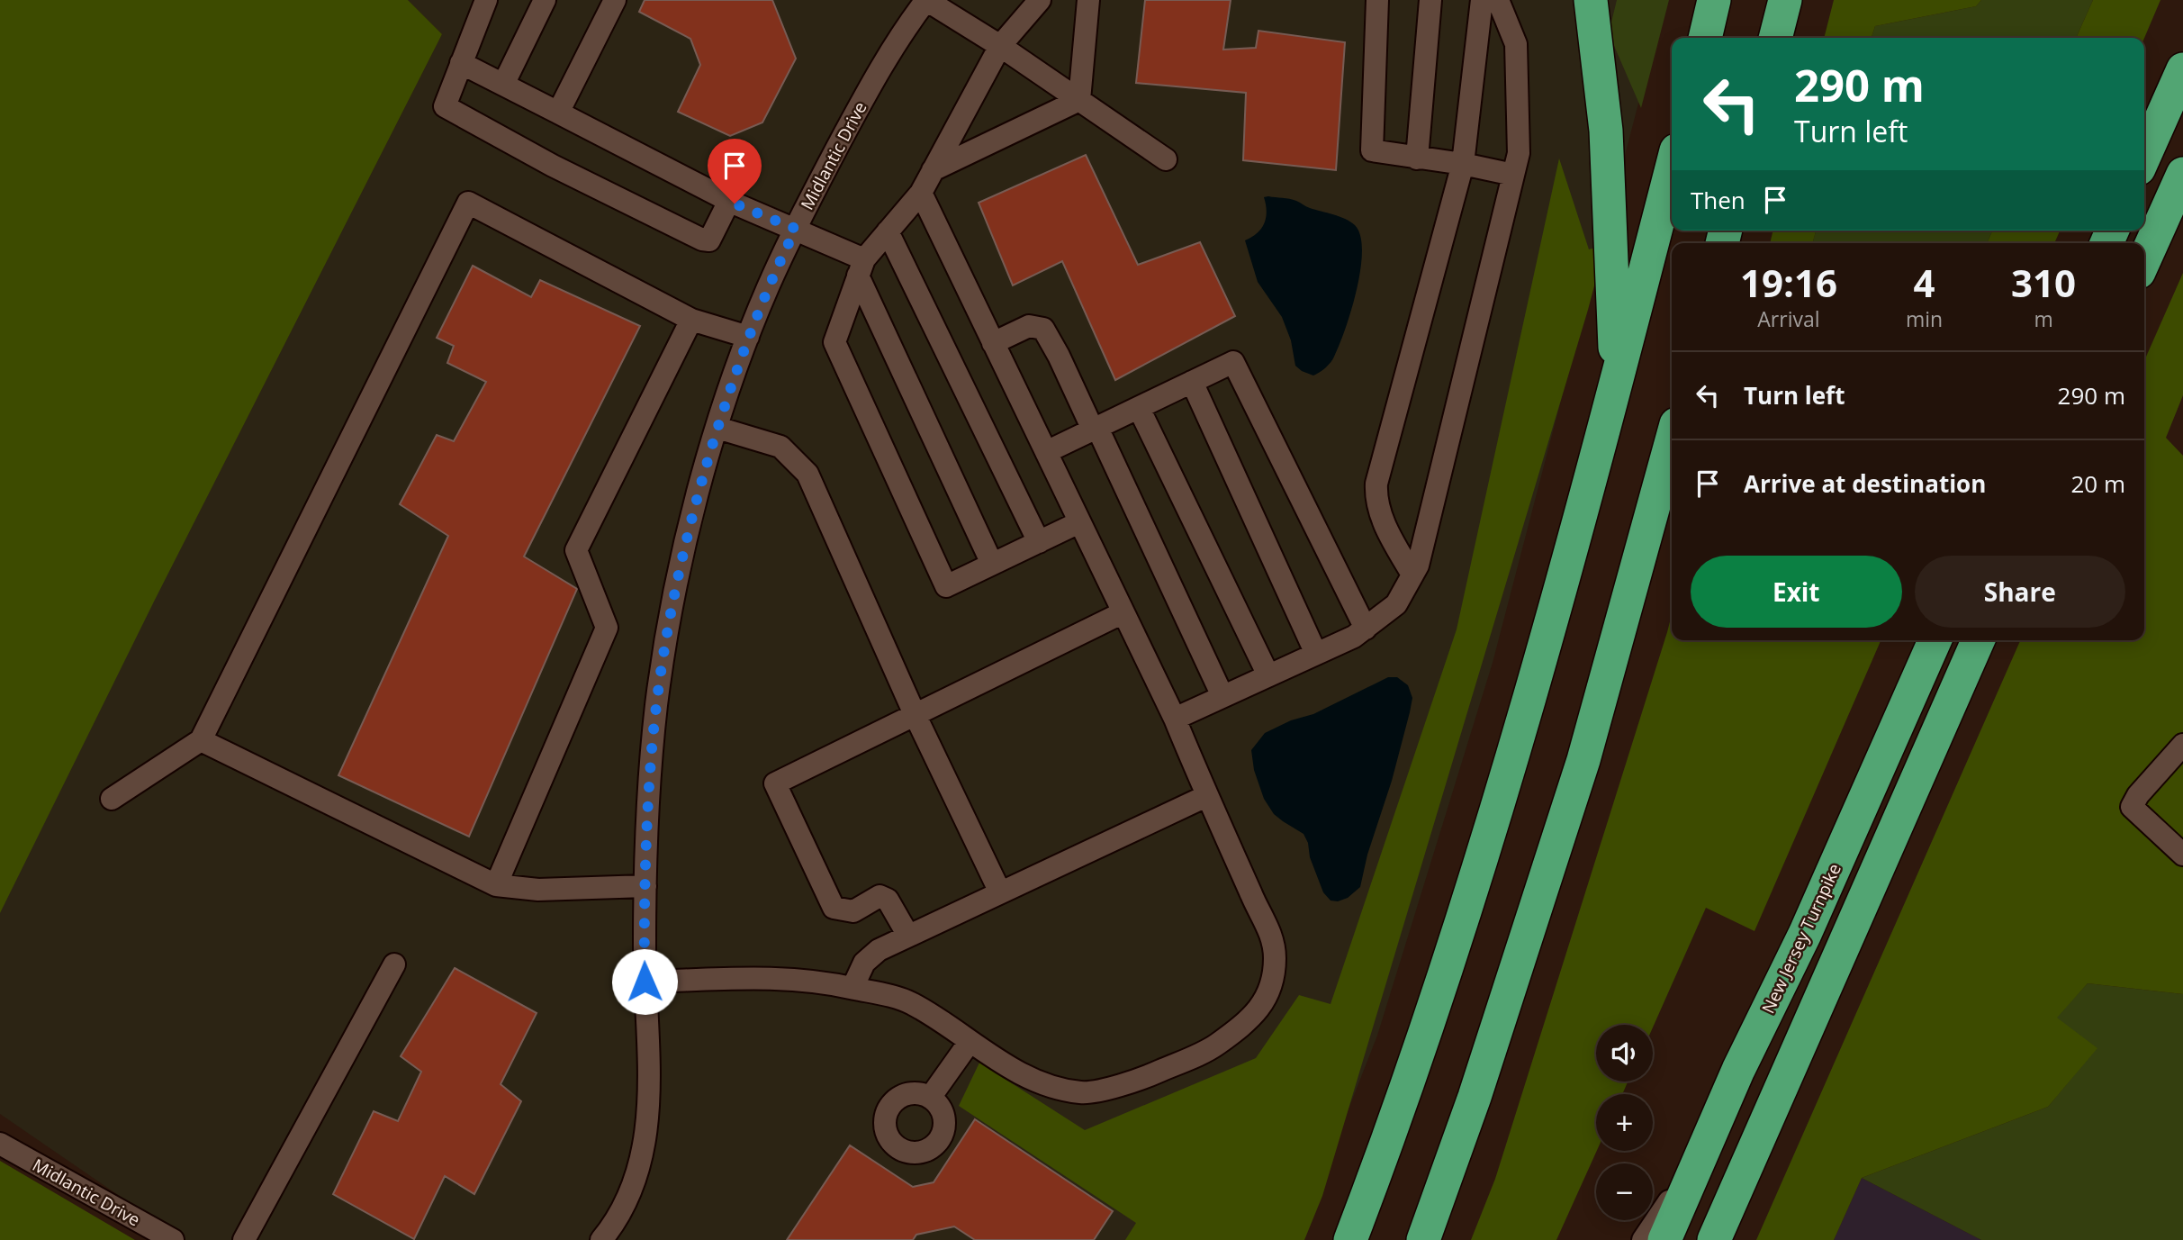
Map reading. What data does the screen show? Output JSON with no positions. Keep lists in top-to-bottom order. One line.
{"streets":{"highway":["New Jersey Turnpike"],"street":["Midlantic Drive"]},"page":{"turn":["290 m","Turn left"],"then":"Then","eta":["19:16","Arrival","4","min","310","m"],"list":[{"name":"Turn left","value":"290 m"},{"name":"Arrive at destination","value":"20 m"}],"buttons":["Exit","Share"],"map_buttons":["+","−"]}}
